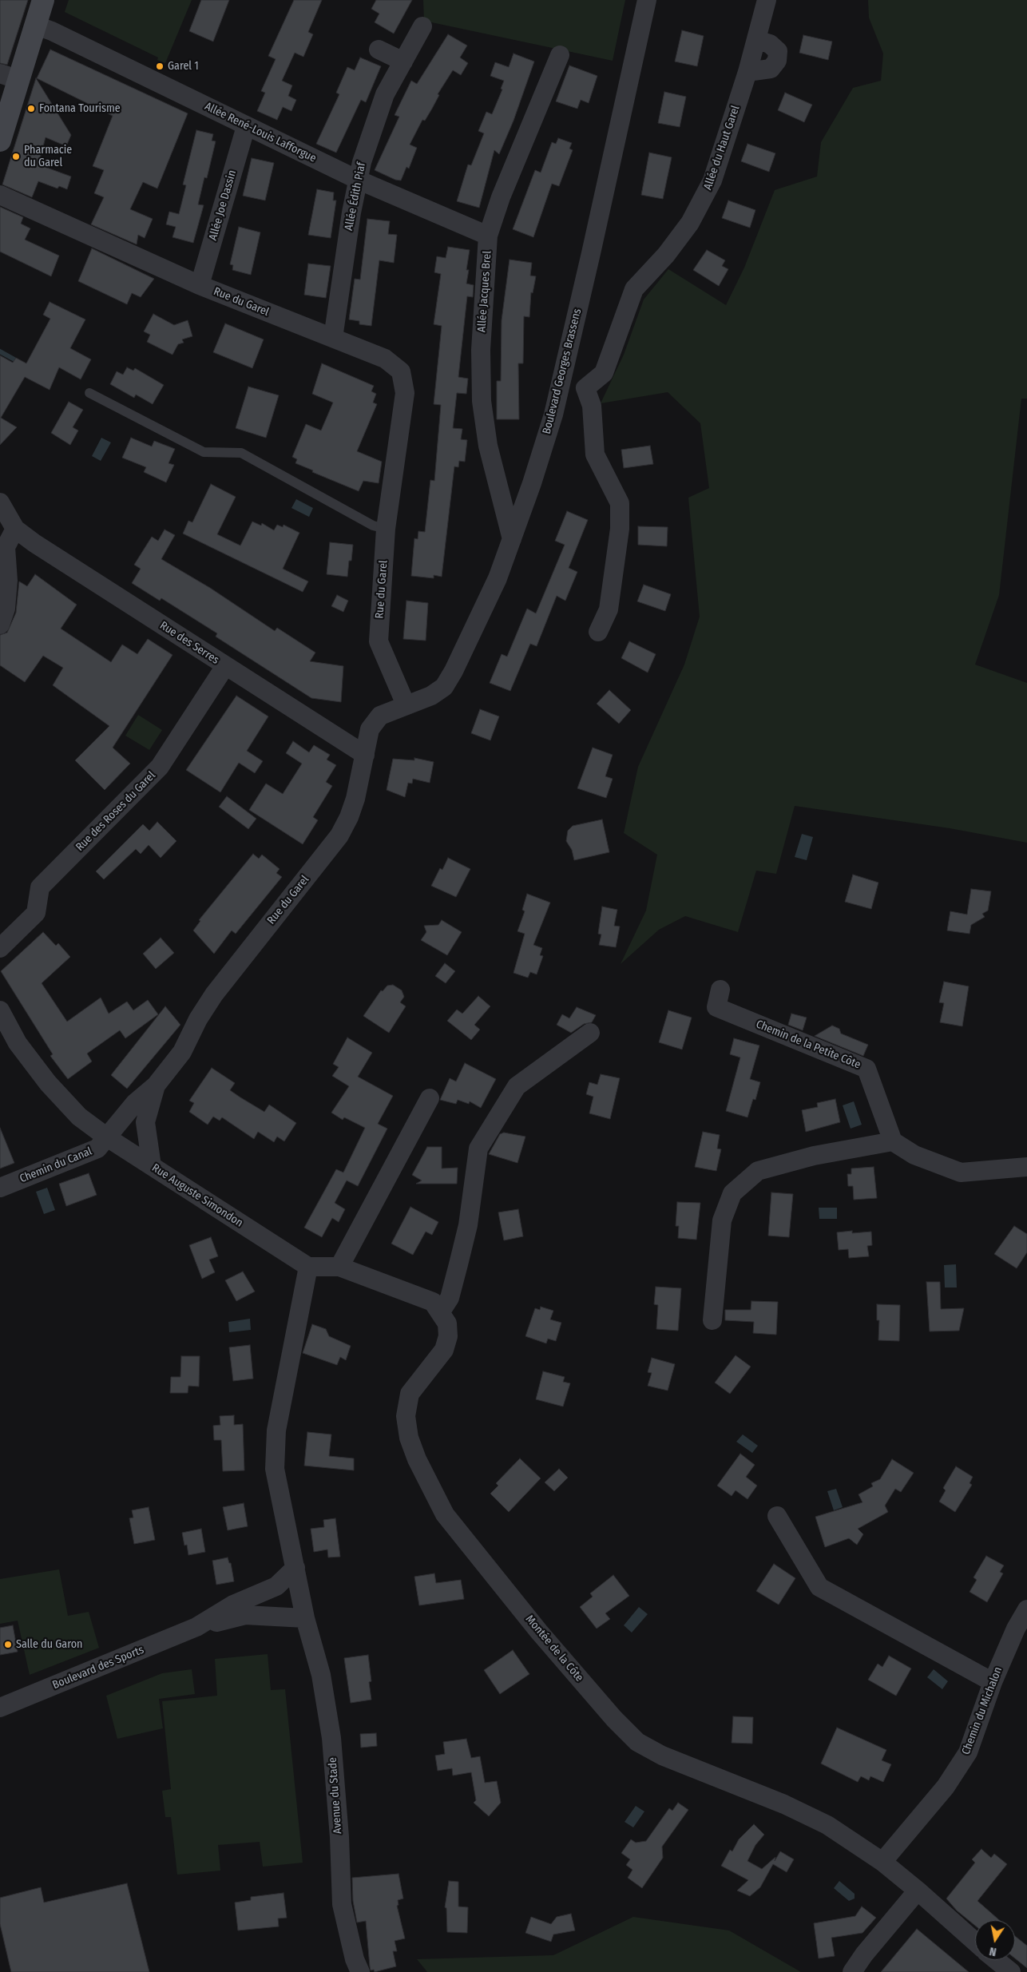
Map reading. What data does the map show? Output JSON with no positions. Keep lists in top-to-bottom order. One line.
{"streets":{"street":["Allée René-Louis Lafforgue","Allée du Haut Garel","Allée Édith Piaf","Allée Joe Dassin","Allée Jacques Brel","Rue du Garel","Boulevard Georges Brassens","Rue des Serres","Rue des Roses du Garel","Chemin de la Petite Côte","Chemin du Canal","Rue Auguste Simondon","Montée de la Côte","Boulevard des Sports","Chemin du Michalon","Avenue du Stade"]},"crossings":[["Allée René-Louis Lafforgue","Allée Édith Piaf"],["Allée René-Louis Lafforgue","Allée Joe Dassin"],["Allée René-Louis Lafforgue","Allée Jacques Brel"],["Allée Édith Piaf","Rue du Garel"],["Allée Joe Dassin","Rue du Garel"],["Allée Jacques Brel","Boulevard Georges Brassens"],["Rue du Garel","Boulevard Georges Brassens"],["Rue du Garel","Rue des Serres"],["Rue du Garel","Chemin du Canal"],["Rue du Garel","Rue Auguste Simondon"],["Rue des Serres","Rue des Roses du Garel"],["Chemin du Canal","Rue Auguste Simondon"],["Rue Auguste Simondon","Avenue du Stade"],["Montée de la Côte","Chemin du Michalon"],["Boulevard des Sports","Avenue du Stade"]],"places":["Garel 1","Fontana Tourisme","Pharmacie du Garel","Salle du Garon"],"north":"bottom"}
